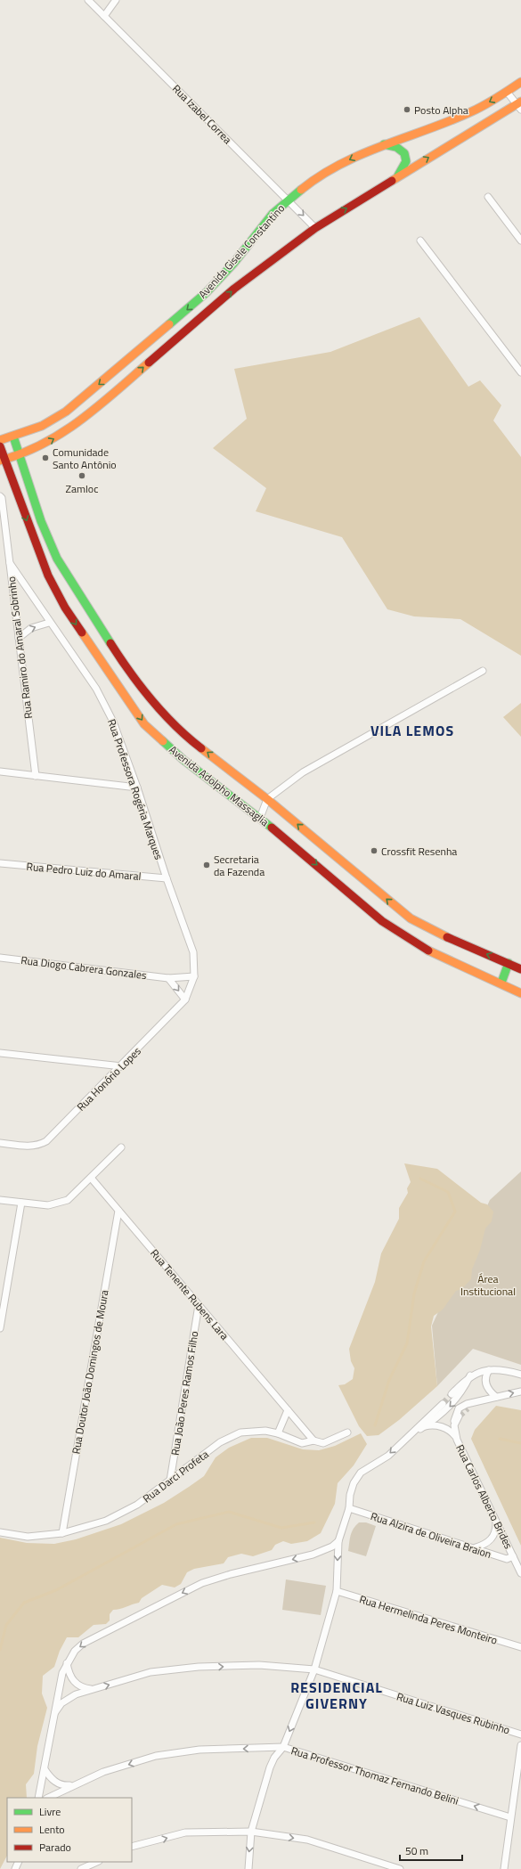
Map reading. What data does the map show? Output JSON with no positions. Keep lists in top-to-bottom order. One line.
{"streets":{"main road":["Avenida Gisele Constantino","Avenida Adolpho Massaglia"],"street":["Rua Izabel Correa","Rua Ramiro do Amaral Sobrinho","Rua Professora Rogéria Marques","Rua Pedro Luiz do Amaral","Rua Diogo Cabrera Gonzales","Rua Honório Lopes","Rua Tenente Rubens Lara","Rua Doutor João Domingos de Moura","Rua João Peres Ramos Filho","Rua Darci Profeta","Rua Carlos Alberto Brides","Rua Alzira de Oliveira Braion","Rua Hermelinda Peres Monteiro","Rua Luiz Vasques Rubinho","Rua Professor Thomaz Fernando Belini"]},"crossings":[["Rua Izabel Correa","Avenida Gisele Constantino"],["Avenida Gisele Constantino","Avenida Adolpho Massaglia"],["Rua Ramiro do Amaral Sobrinho","Rua Professora Rogéria Marques"],["Rua Professora Rogéria Marques","Rua Pedro Luiz do Amaral"],["Rua Professora Rogéria Marques","Rua Diogo Cabrera Gonzales"],["Rua Professora Rogéria Marques","Rua Honório Lopes"],["Rua Diogo Cabrera Gonzales","Rua Honório Lopes"],["Rua Tenente Rubens Lara","Rua Doutor João Domingos de Moura"],["Rua Tenente Rubens Lara","Rua João Peres Ramos Filho"],["Rua Tenente Rubens Lara","Rua Darci Profeta"],["Rua Doutor João Domingos de Moura","Rua Darci Profeta"],["Rua João Peres Ramos Filho","Rua Darci Profeta"],["Rua Carlos Alberto Brides","Rua Alzira de Oliveira Braion"]],"one_way":["Rua Luiz Vasques Rubinho","Rua Professor Thomaz Fernando Belini"],"districts":["VILA LEMOS","RESIDENCIAL GIVERNY"],"parks":["Área Institucional"],"places":["Posto Alpha","Comunidade Santo Antônio","Zamloc","Crossfit Resenha","Secretaria da Fazenda"],"legend":["Livre","Lento","Parado"],"scale_bar":"50 m"}
